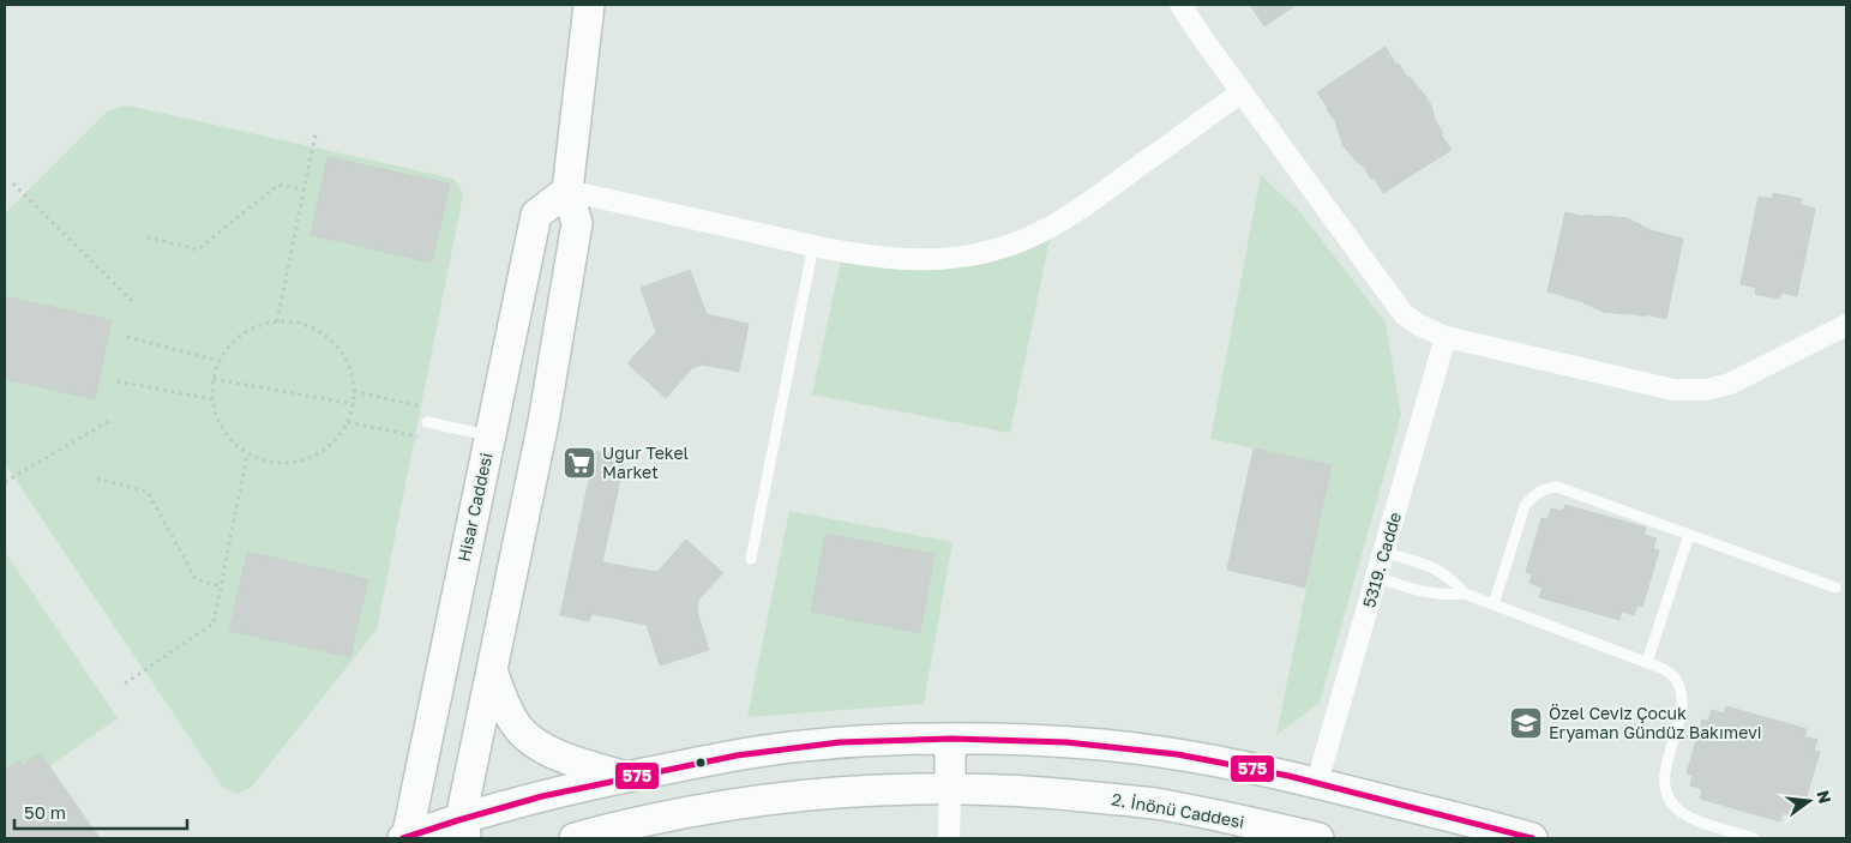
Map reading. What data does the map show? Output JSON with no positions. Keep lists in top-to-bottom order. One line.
{"streets":{"main road":["Hisar Caddesi","2. İnönü Caddesi"],"street":["5319. Cadde"]},"places":{"supermarket":["Uğur Tekel Market"],"school or university":["Özel Ceviz Çocuk Eryaman Gündüz Bakımevi"]},"lines":["transit line 575"],"scale_bar":"50 m","north":"right"}
